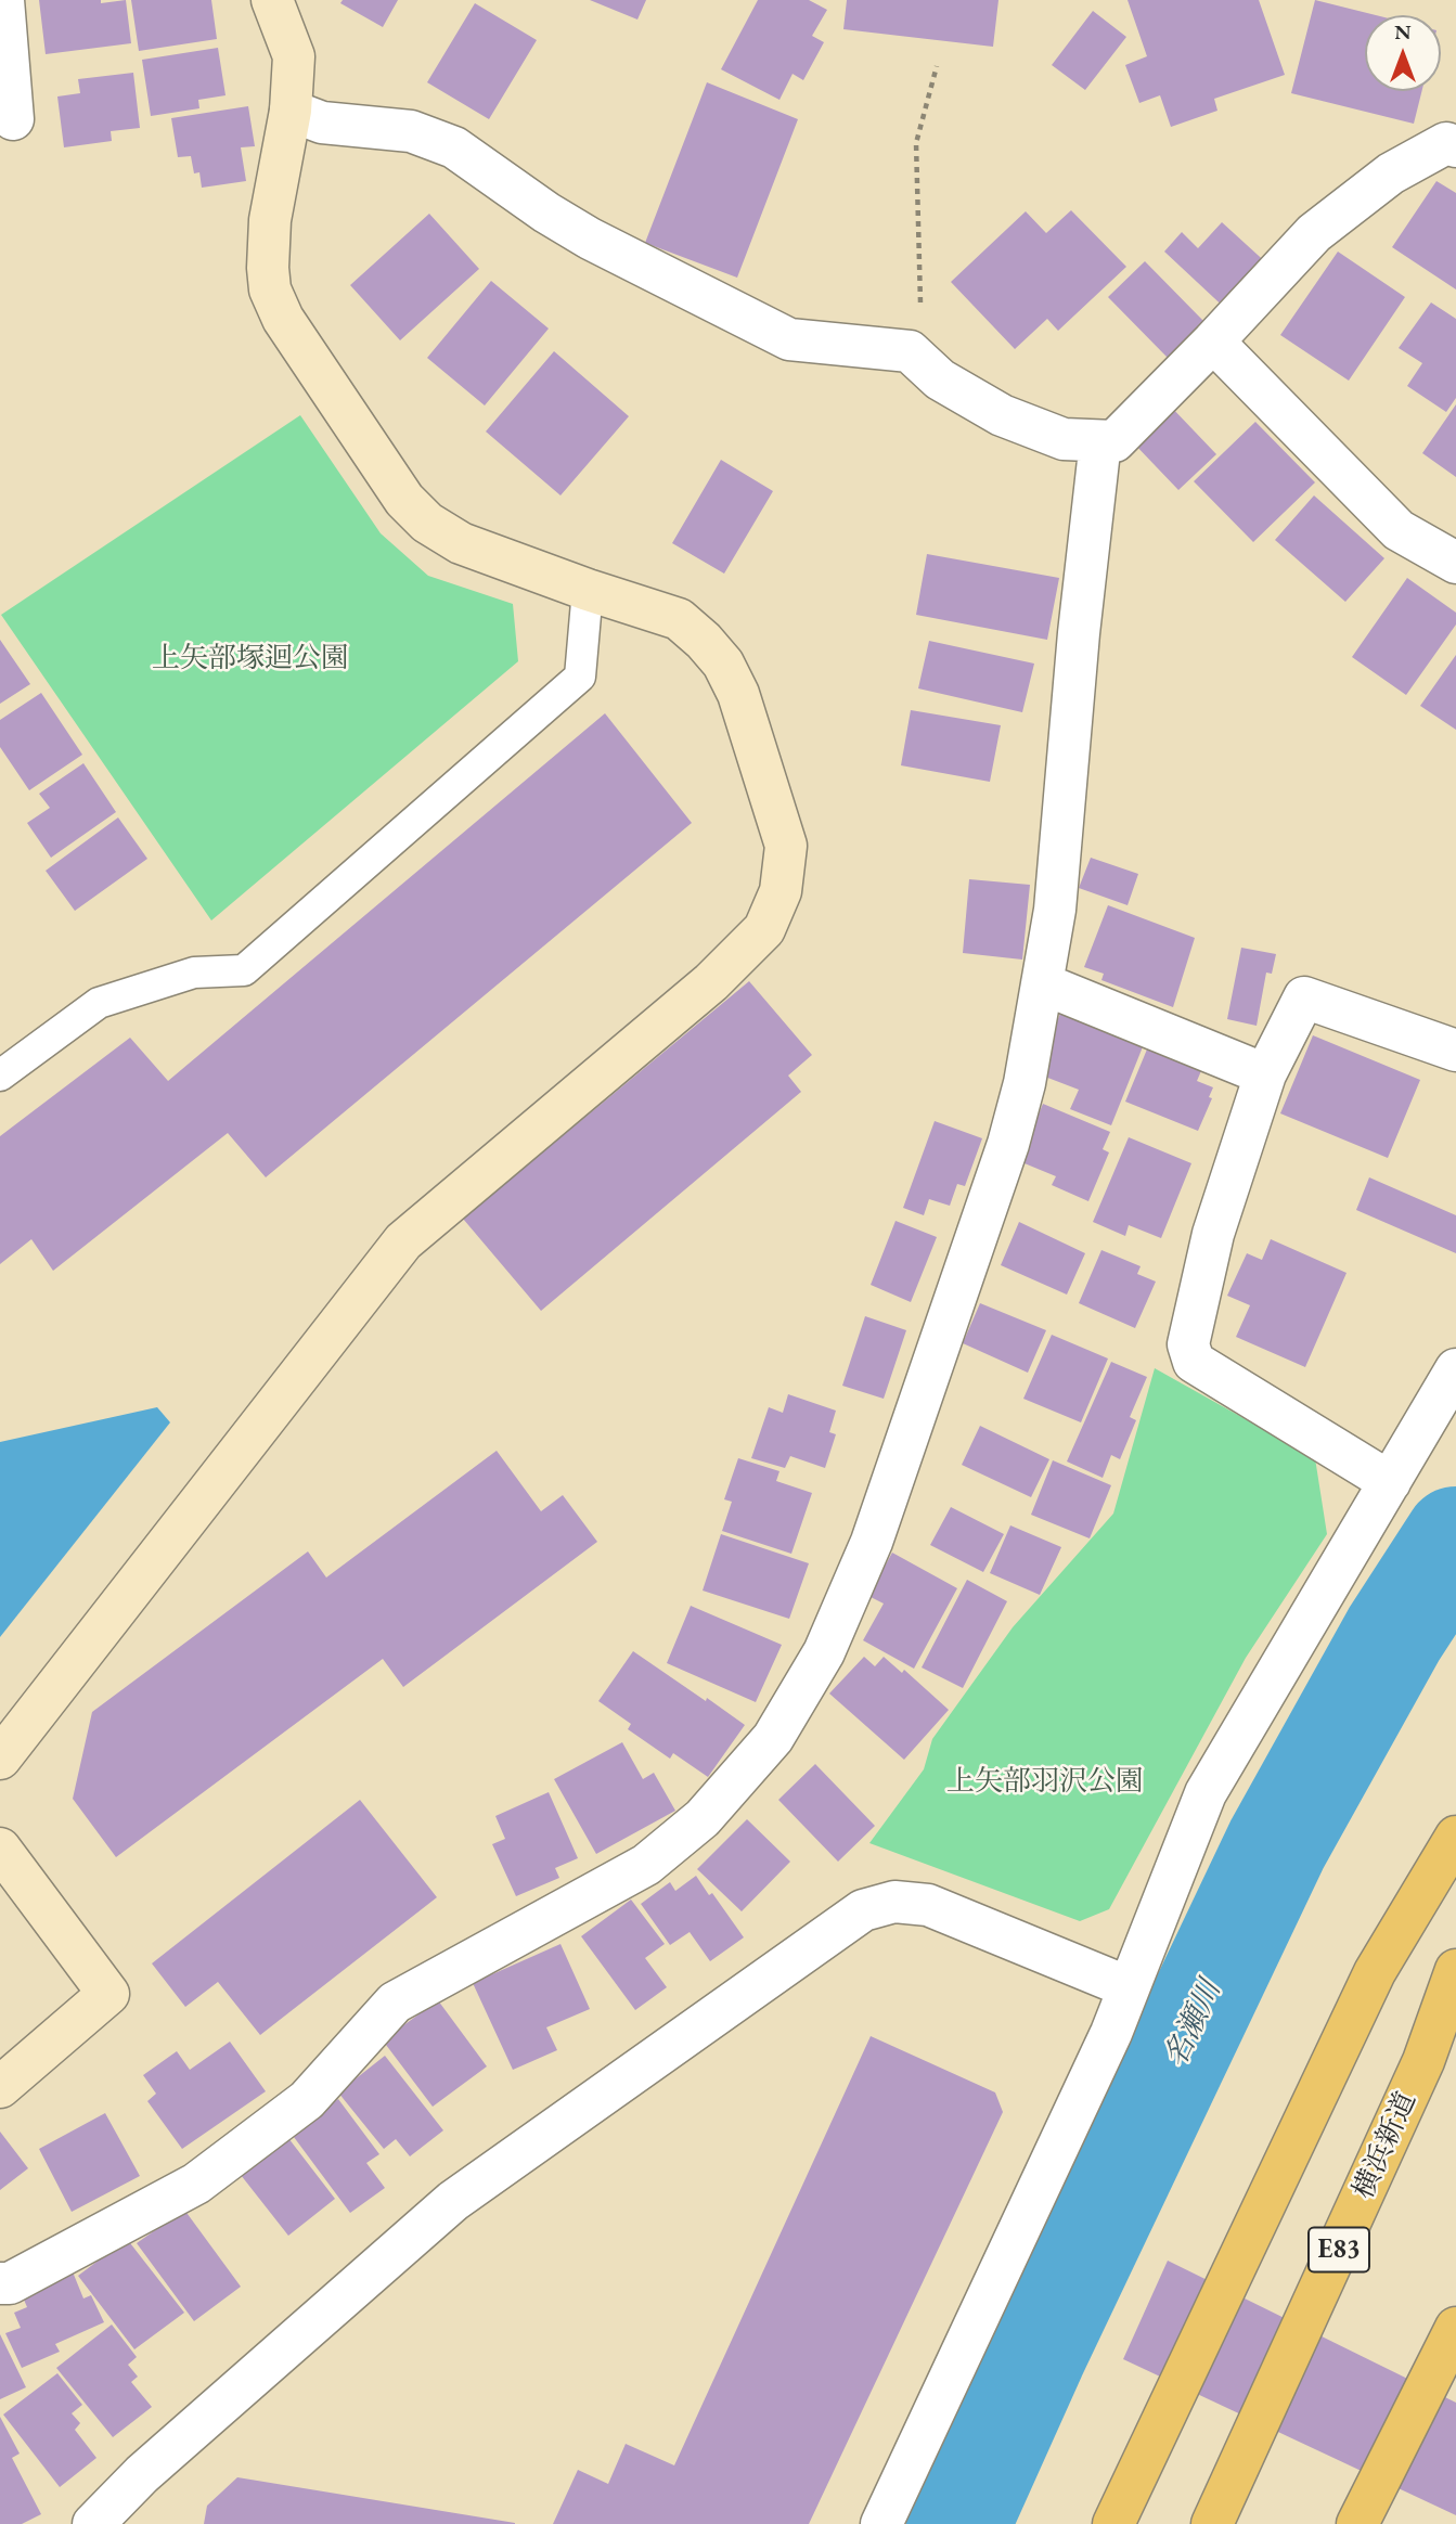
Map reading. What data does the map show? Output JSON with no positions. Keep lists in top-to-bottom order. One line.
{"streets":{"highway":["横浜新道","E83"]},"water":["名瀬川"],"parks":["上矢部塚迴公園","上矢部羽沢公園"],"north":"top"}
